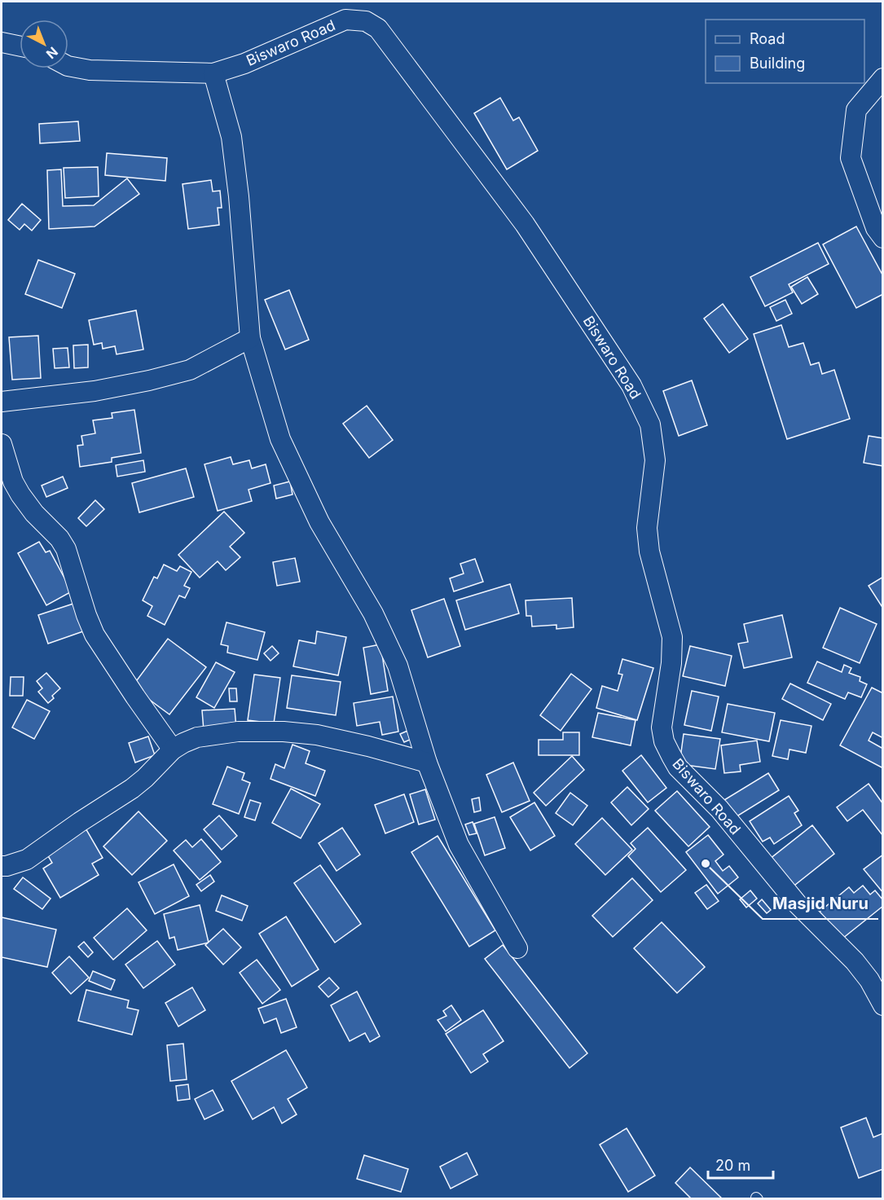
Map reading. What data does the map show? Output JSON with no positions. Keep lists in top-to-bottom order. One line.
{"streets":{"street":["Biswaro Road"]},"places":["Masjid Nuru"],"legend":["Road","Building"],"scale_bar":"20 m","north":"bottom right"}
